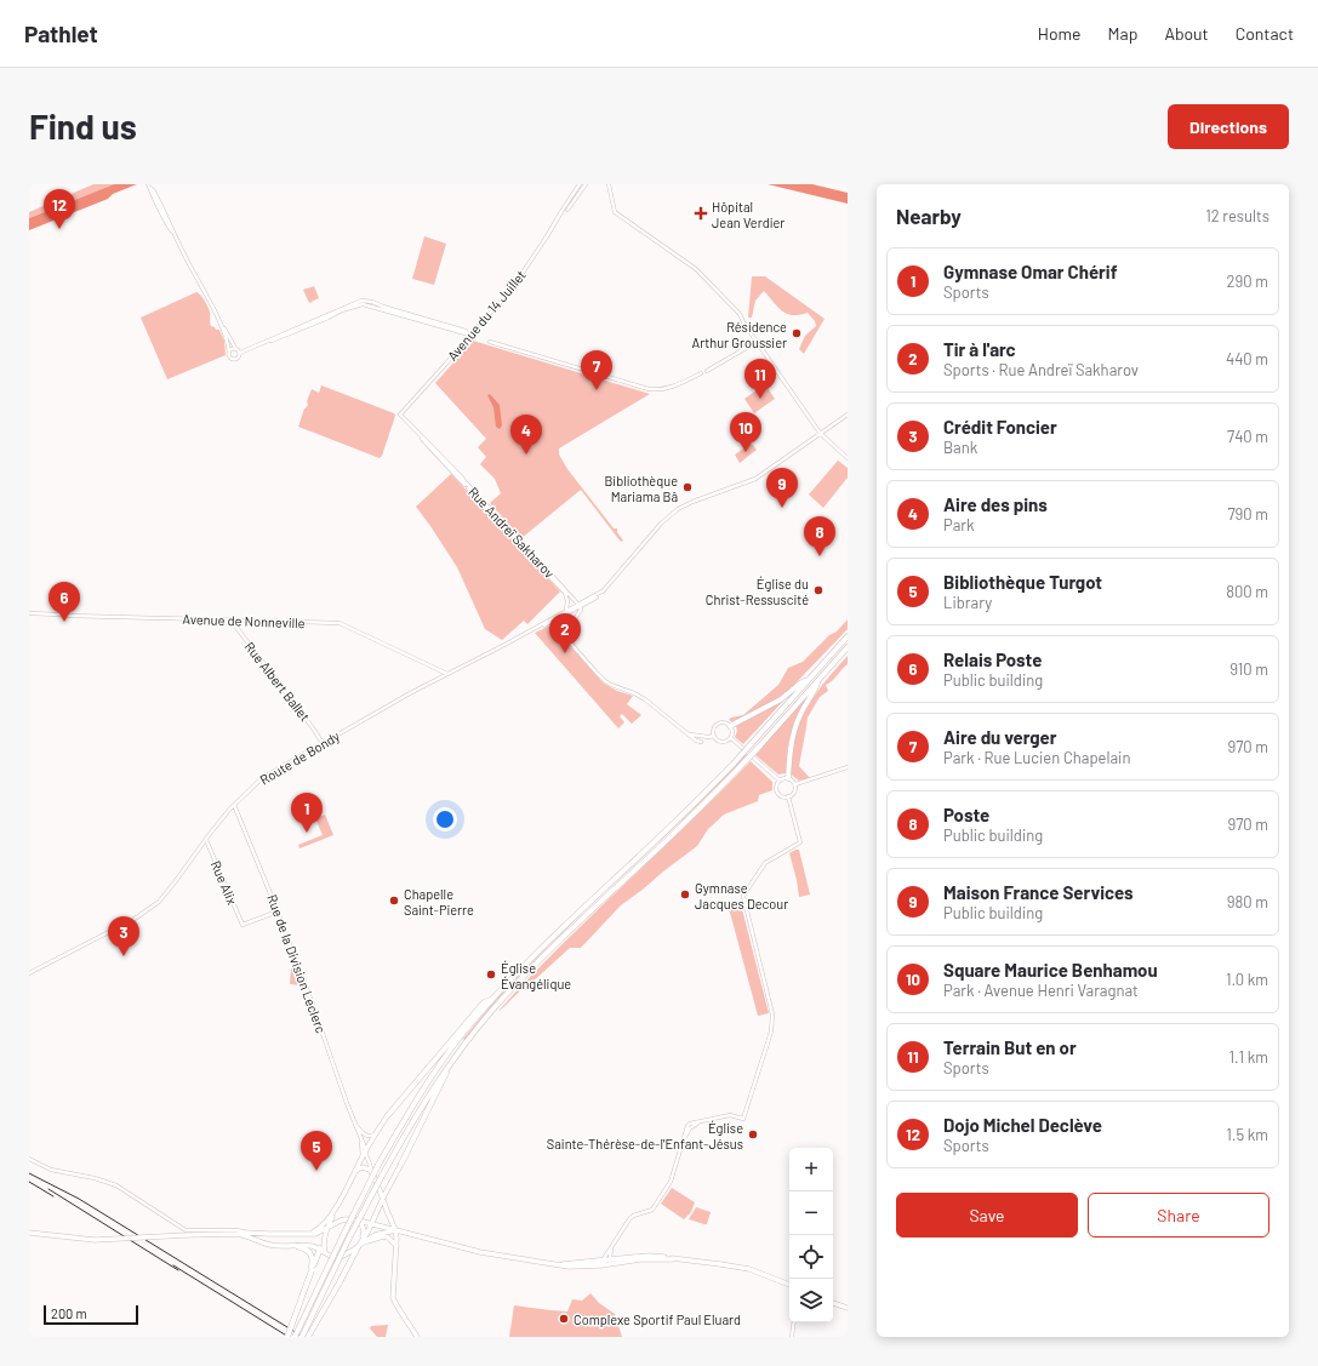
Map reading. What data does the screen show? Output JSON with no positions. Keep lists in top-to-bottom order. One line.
{"streets":{"main road":["Rue de la Division Leclerc"],"street":["Avenue du 14 Juillet","Rue Andreï Sakharov","Avenue de Nonneville","Rue Albert Ballet","Route de Bondy","Rue Alix"]},"crossings":[["Avenue du 14 Juillet","Rue Andreï Sakharov"],["Rue Andreï Sakharov","Route de Bondy"],["Avenue de Nonneville","Rue Albert Ballet"],["Avenue de Nonneville","Route de Bondy"],["Rue Albert Ballet","Route de Bondy"],["Route de Bondy","Rue Alix"],["Route de Bondy","Rue de la Division Leclerc"],["Rue Alix","Rue de la Division Leclerc"]],"places":{"health":["Hôpital Jean Verdier"],"other":["Résidence Arthur Groussier","Bibliothèque Mariama Bâ","Église du Christ-Ressuscité","Gymnase Jacques Decour","Chapelle Saint-Pierre","Église Évangélique","Église Sainte-Thérèse-de-l'Enfant-Jésus","Complexe Sportif Paul Eluard"]},"scale_bar":"200 m","page":{"header":"Pathlet","nav":["Home","Map","About","Contact"],"buttons":["Directions",["Save","Share"]],"title":"Find us","heading":["Nearby","12 results"],"pins":["12","7","11","10","4","9","8","6","2","1","3","5"],"list":[{"mark":"1","name":"Gymnase Omar Chérif","note":"Sports","value":"290 m"},{"mark":"2","name":"Tir à l'arc","note":"Sports · Rue Andreï Sakharov","value":"440 m"},{"mark":"3","name":"Crédit Foncier","note":"Bank","value":"740 m"},{"mark":"4","name":"Aire des pins","note":"Park","value":"790 m"},{"mark":"5","name":"Bibliothèque Turgot","note":"Library","value":"800 m"},{"mark":"6","name":"Relais Poste","note":"Public building","value":"910 m"},{"mark":"7","name":"Aire du verger","note":"Park · Rue Lucien Chapelain","value":"970 m"},{"mark":"8","name":"Poste","note":"Public building","value":"970 m"},{"mark":"9","name":"Maison France Services","note":"Public building","value":"980 m"},{"mark":"10","name":"Square Maurice Benhamou","note":"Park · Avenue Henri Varagnat","value":"1.0 km"},{"mark":"11","name":"Terrain But en or","note":"Sports","value":"1.1 km"},{"mark":"12","name":"Dojo Michel Declève","note":"Sports","value":"1.5 km"}],"map_buttons":["+","−"],"scale":"200 m"}}
